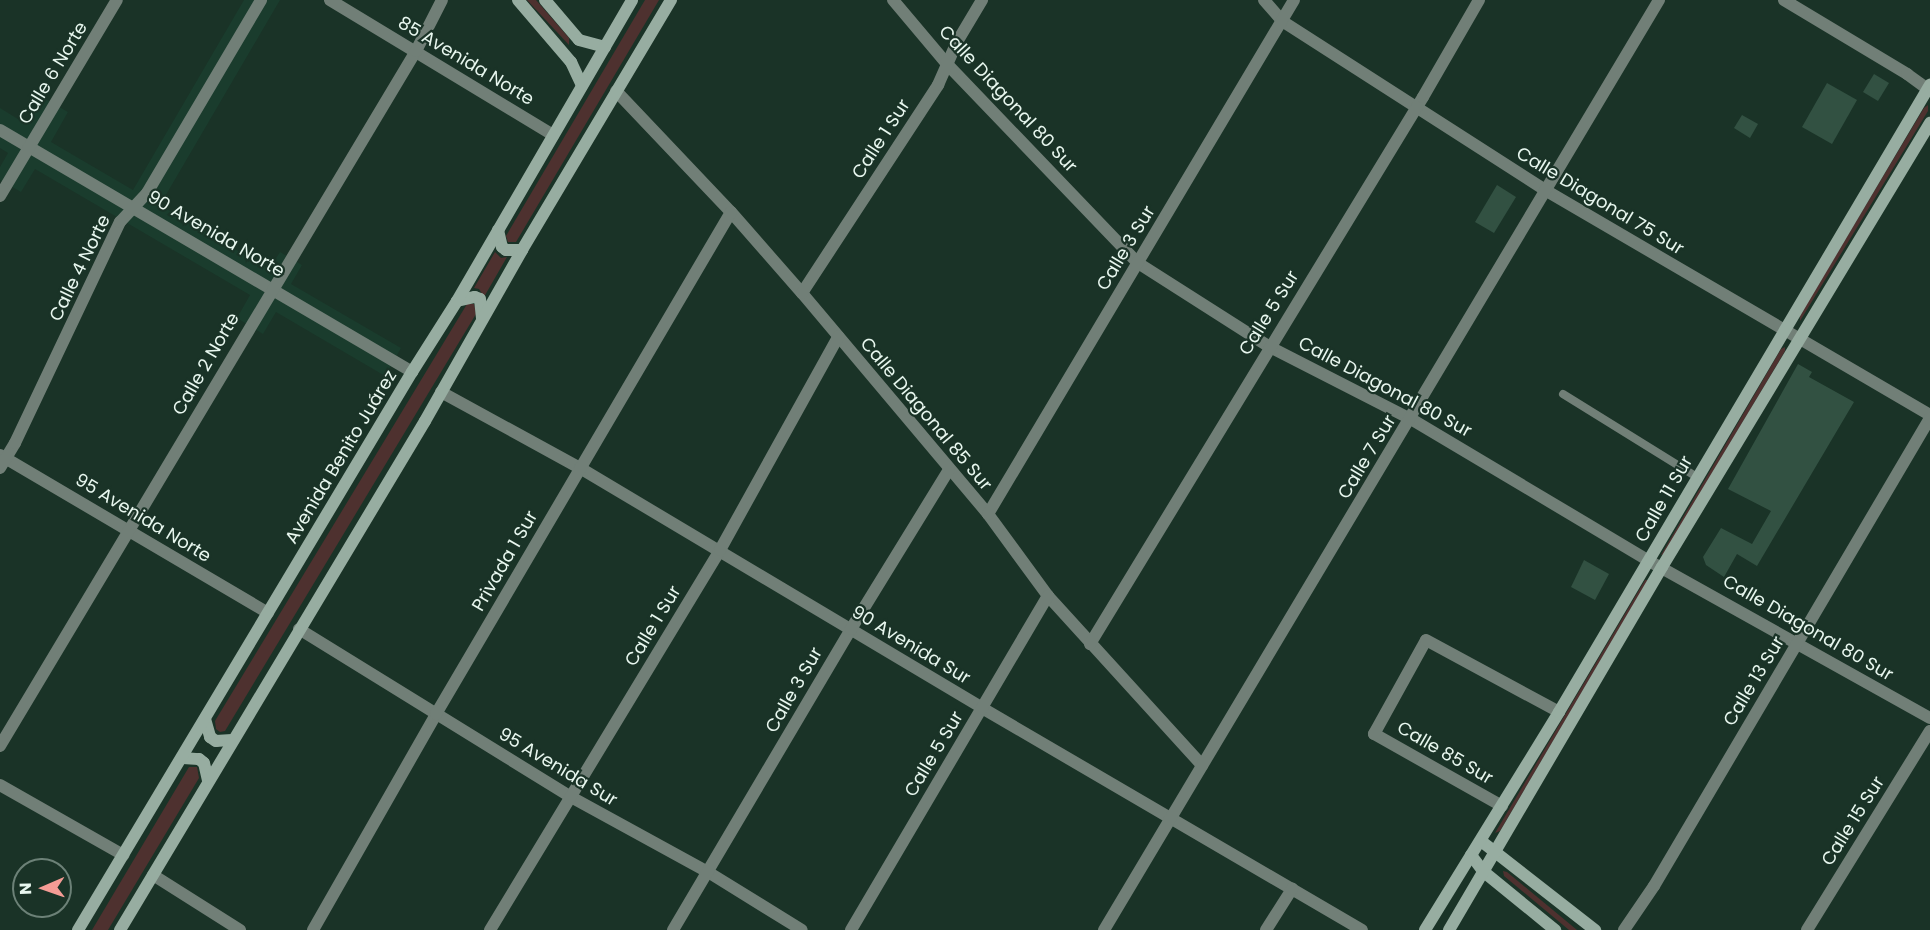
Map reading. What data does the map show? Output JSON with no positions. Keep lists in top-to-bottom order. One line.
{"streets":{"main road":["Avenida Benito Juárez","Calle 11 Sur"],"street":["85 Avenida Norte","Calle 6 Norte","Calle Diagonal 80 Sur","Calle 1 Sur","Calle Diagonal 75 Sur","90 Avenida Norte","Calle 3 Sur","Calle 4 Norte","Calle 5 Sur","Calle 2 Norte","Calle Diagonal 85 Sur","Calle 7 Sur","95 Avenida Norte","Privada 1 Sur","90 Avenida Sur","Calle 13 Sur","Calle 85 Sur","95 Avenida Sur","Calle 15 Sur"]},"crossings":[["85 Avenida Norte","Calle 2 Norte"],["85 Avenida Norte","Avenida Benito Juárez"],["Calle 6 Norte","90 Avenida Norte"],["Calle Diagonal 80 Sur","Calle 1 Sur"],["Calle Diagonal 80 Sur","Calle 3 Sur"],["Calle Diagonal 80 Sur","Calle 5 Sur"],["Calle Diagonal 80 Sur","Calle 7 Sur"],["Calle Diagonal 80 Sur","Calle 11 Sur"],["Calle Diagonal 80 Sur","Calle 13 Sur"],["Calle 1 Sur","Calle Diagonal 85 Sur"],["Calle 1 Sur","90 Avenida Sur"],["Calle 1 Sur","95 Avenida Sur"],["Calle Diagonal 75 Sur","Calle 3 Sur"],["Calle Diagonal 75 Sur","Calle 5 Sur"],["Calle Diagonal 75 Sur","Calle 7 Sur"],["Calle Diagonal 75 Sur","Calle 11 Sur"],["Calle Diagonal 75 Sur","Calle 13 Sur"],["90 Avenida Norte","Calle 4 Norte"],["90 Avenida Norte","Calle 2 Norte"],["90 Avenida Norte","Avenida Benito Juárez"],["Calle 3 Sur","Calle Diagonal 85 Sur"],["Calle 3 Sur","90 Avenida Sur"],["Calle 3 Sur","95 Avenida Sur"],["Calle 4 Norte","95 Avenida Norte"],["Calle 5 Sur","Calle Diagonal 85 Sur"],["Calle 5 Sur","90 Avenida Sur"],["Calle 2 Norte","95 Avenida Norte"],["Calle Diagonal 85 Sur","Calle 7 Sur"],["Calle Diagonal 85 Sur","Privada 1 Sur"],["Avenida Benito Juárez","95 Avenida Norte"],["Calle 7 Sur","90 Avenida Sur"],["Calle 11 Sur","Calle 85 Sur"],["Privada 1 Sur","90 Avenida Sur"],["Privada 1 Sur","95 Avenida Sur"]],"north":"left"}
